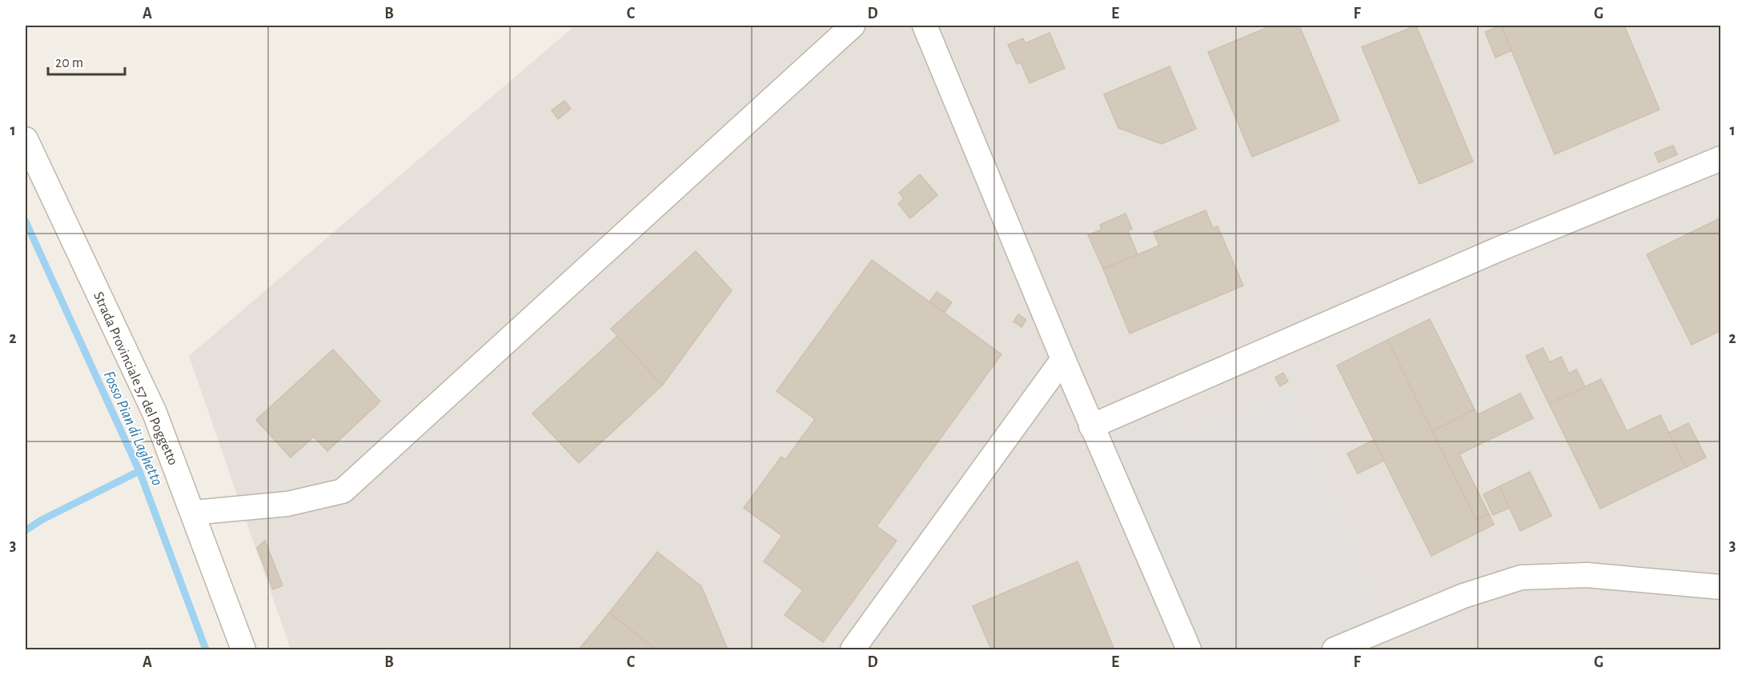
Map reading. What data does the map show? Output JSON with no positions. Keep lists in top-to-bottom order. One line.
{"streets":{"street":["Strada Provinciale 57 del Poggetto"]},"water":["Fosso Pian di Laghetto"],"scale_bar":"20 m","grid":{"columns":["A","B","C","D","E","F","G"],"rows":["1","2","3"]}}
